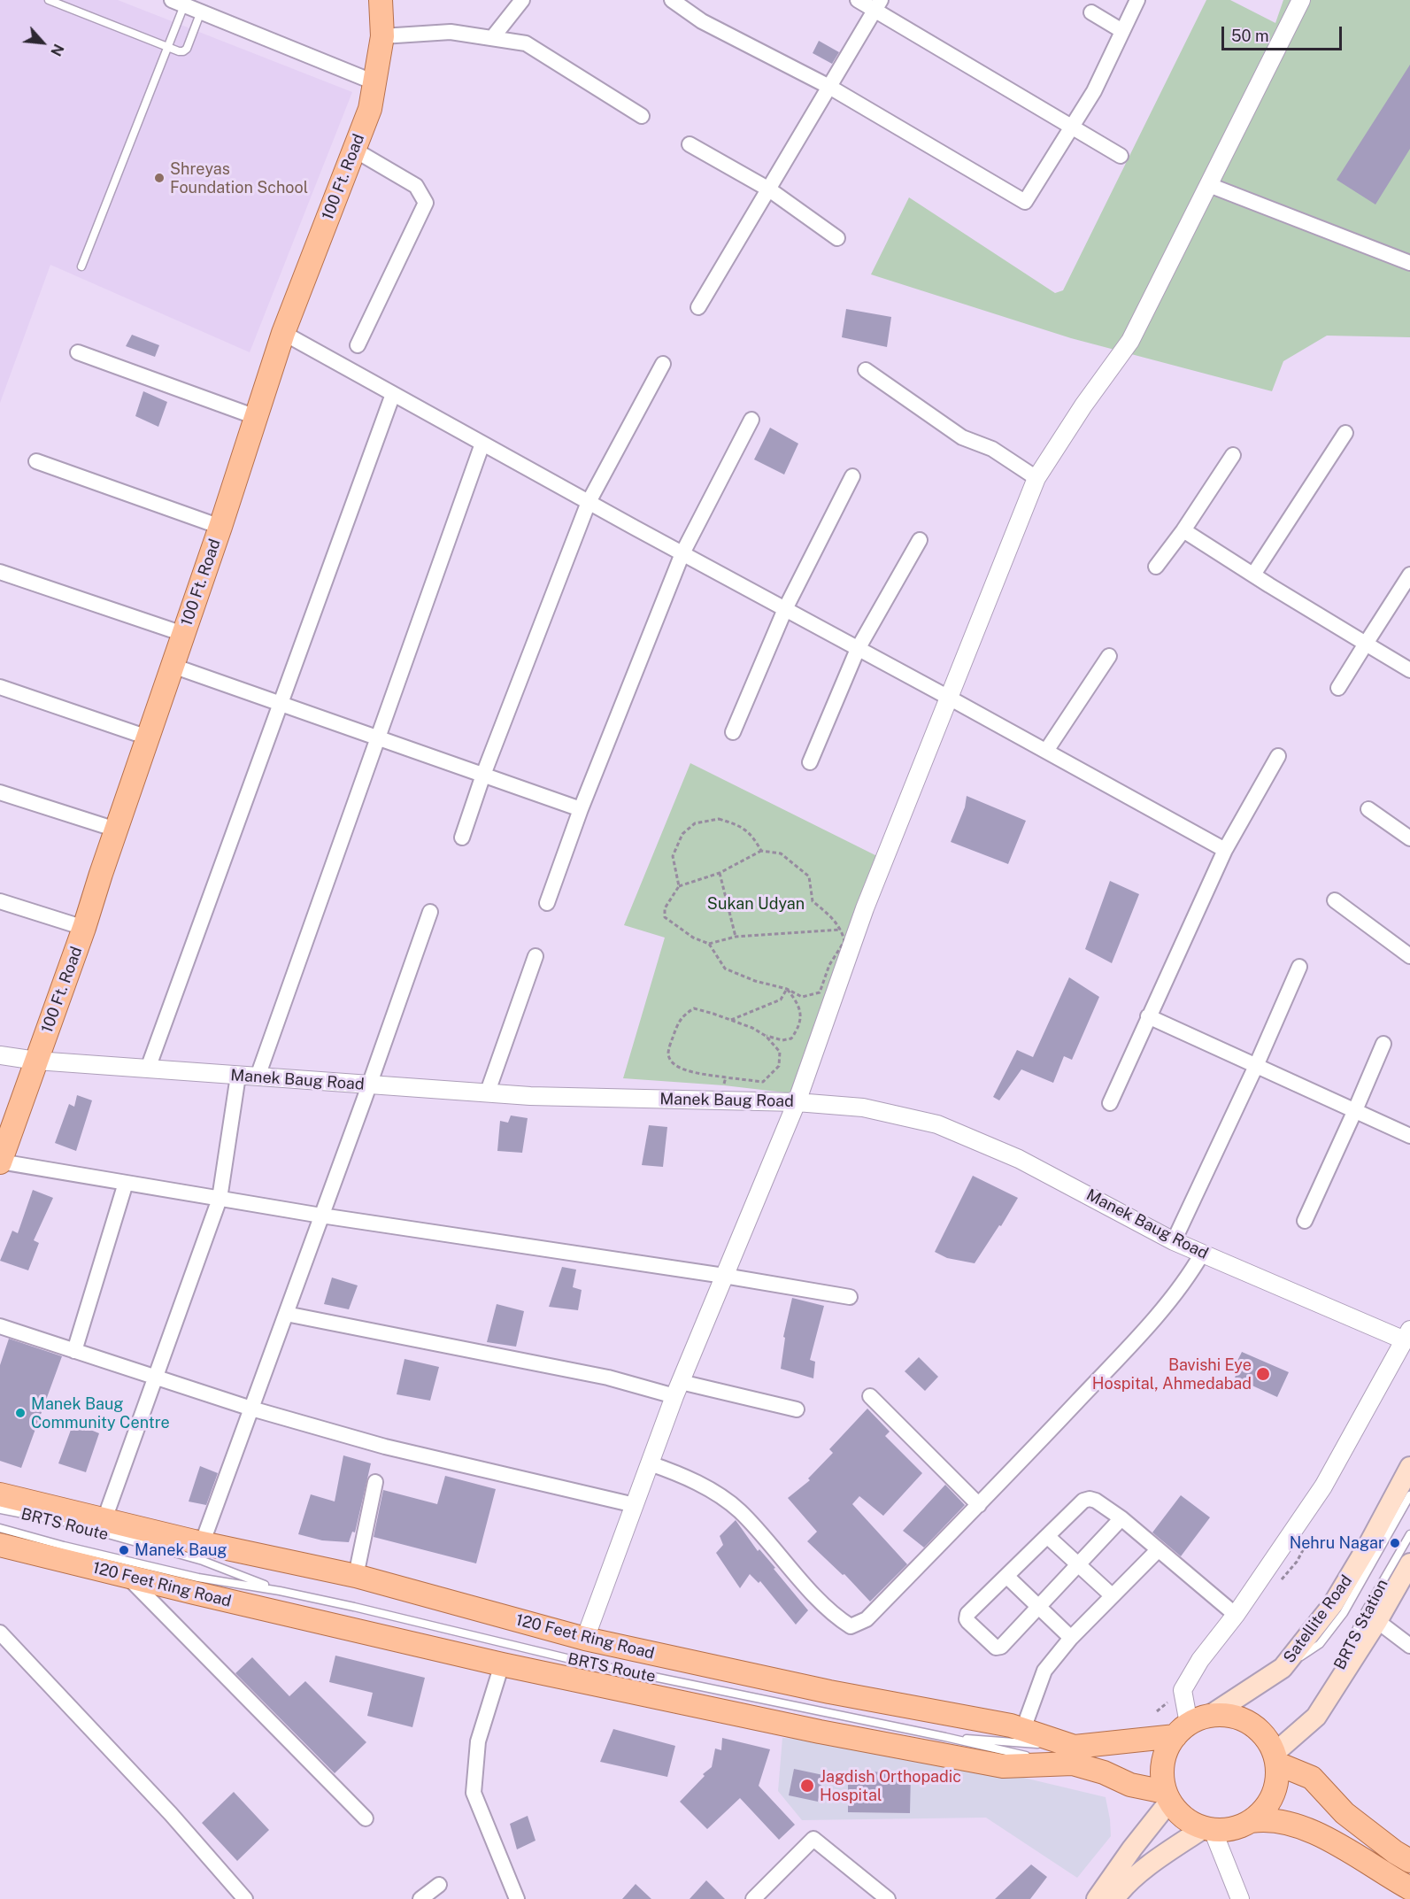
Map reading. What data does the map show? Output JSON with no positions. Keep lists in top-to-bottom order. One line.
{"streets":{"main road":["100 Ft. Road","120 Feet Ring Road","Satellite Road"],"street":["Manek Baug Road"],"lane":["BRTS Route","BRTS Station"]},"crossings":[["100 Ft. Road","Manek Baug Road"],["BRTS Route","120 Feet Ring Road"],["120 Feet Ring Road","Satellite Road"],["Satellite Road","BRTS Station"]],"parks":["Sukan Udyan"],"places":["Shreyas Foundation School","Bavishi Eye Hospital, Ahmedabad","Manek Baug Community Centre","Nehru Nagar","Manek Baug","Jagdish Orthopadic Hospital"],"scale_bar":"50 m","north":"bottom right"}
